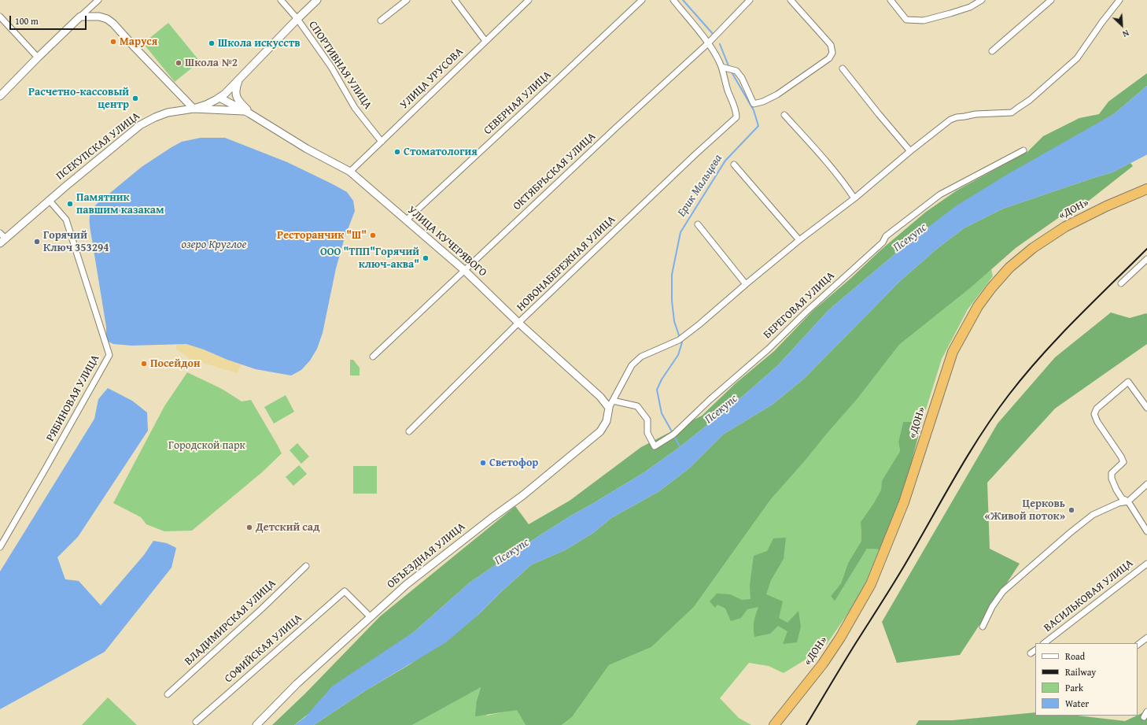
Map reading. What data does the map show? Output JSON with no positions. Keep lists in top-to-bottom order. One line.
{"streets":{"highway":["«ДОН»"],"street":["СПОРТИВНАЯ УЛИЦА","УЛИЦА УРУСОВА","СЕВЕРНАЯ УЛИЦА","ПСЕКУПСКАЯ УЛИЦА","ОКТЯБРЬСКАЯ УЛИЦА","УЛИЦА КУЧЕРЯВОГО","НОВОНАБЕРЕЖНАЯ УЛИЦА","БЕРЕГОВАЯ УЛИЦА","РЯБИНОВАЯ УЛИЦА","ОБЪЕЗДНАЯ УЛИЦА","ВАСИЛЬКОВАЯ УЛИЦА","ВЛАДИМИРСКАЯ УЛИЦА","СОФИЙСКАЯ УЛИЦА"]},"crossings":[["СПОРТИВНАЯ УЛИЦА","УЛИЦА УРУСОВА"],["СПОРТИВНАЯ УЛИЦА","ПСЕКУПСКАЯ УЛИЦА"],["УЛИЦА УРУСОВА","УЛИЦА КУЧЕРЯВОГО"],["СЕВЕРНАЯ УЛИЦА","УЛИЦА КУЧЕРЯВОГО"],["ПСЕКУПСКАЯ УЛИЦА","УЛИЦА КУЧЕРЯВОГО"],["ПСЕКУПСКАЯ УЛИЦА","РЯБИНОВАЯ УЛИЦА"],["ОКТЯБРЬСКАЯ УЛИЦА","УЛИЦА КУЧЕРЯВОГО"],["УЛИЦА КУЧЕРЯВОГО","НОВОНАБЕРЕЖНАЯ УЛИЦА"],["УЛИЦА КУЧЕРЯВОГО","ОБЪЕЗДНАЯ УЛИЦА"],["ОБЪЕЗДНАЯ УЛИЦА","СОФИЙСКАЯ УЛИЦА"]],"water":["Ерик Мальцева","Псекупс","озеро Круглое"],"parks":["Городской парк"],"places":["Маруся","Школа искусств","Школа №2","Расчетно-кассовый центр","Стоматология","Памятник павшим казакам","Ресторанчик \"Ш\"","Горячий Ключ 353294","ООО \"ТПП\"Горячий ключ-аква\"","Посейдон","Светофор","Церковь «Живой поток»","Детский сад"],"legend":["Road","Railway","Park","Water"],"scale_bar":"100 m","north":"bottom right"}
